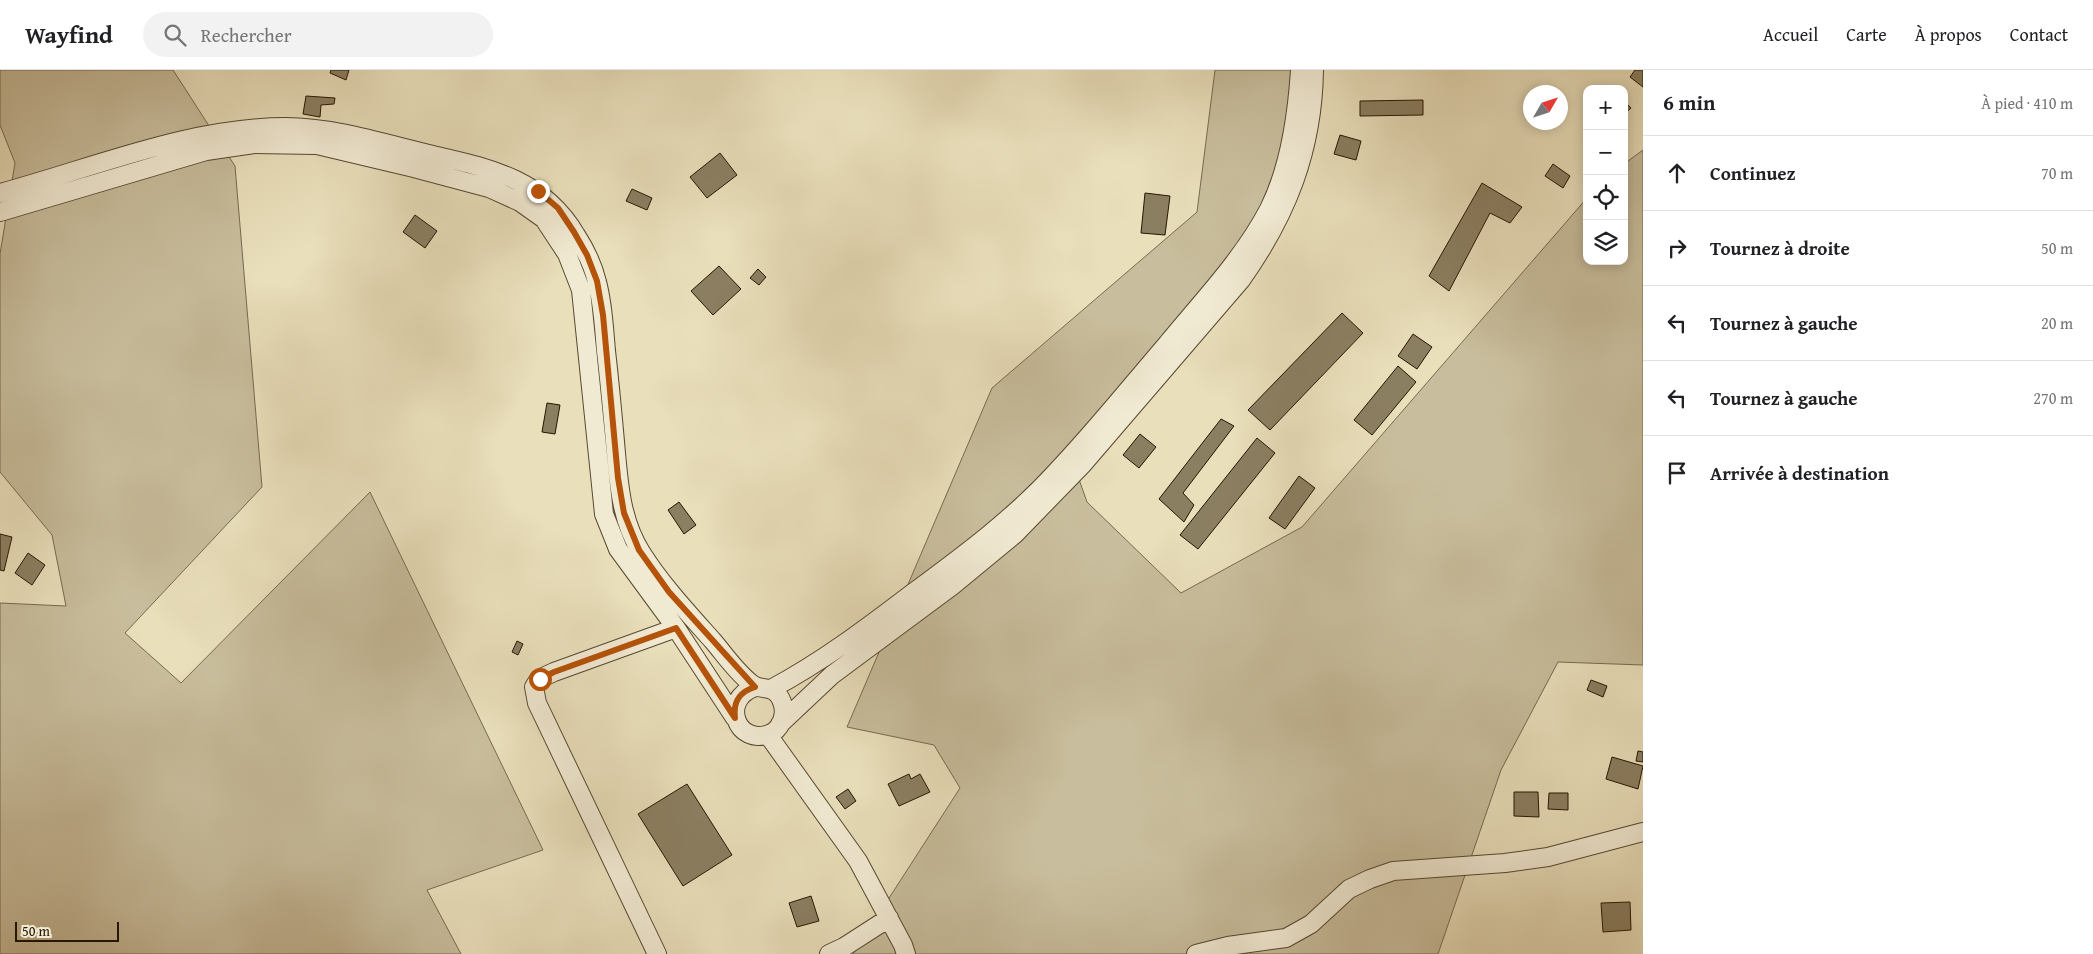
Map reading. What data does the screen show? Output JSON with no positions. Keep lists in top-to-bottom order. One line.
{"scale_bar":"50 m","north":"top right","page":{"header":"Wayfind","search":"Rechercher","nav":["Accueil","Carte","À propos","Contact"],"heading":["6 min","À pied · 410 m"],"map_buttons":["+","−"],"list":[["Continuez","70 m"],["Tournez à droite","50 m"],["Tournez à gauche","20 m"],["Tournez à gauche","270 m"],"Arrivée à destination"],"scale":"50 m"}}
